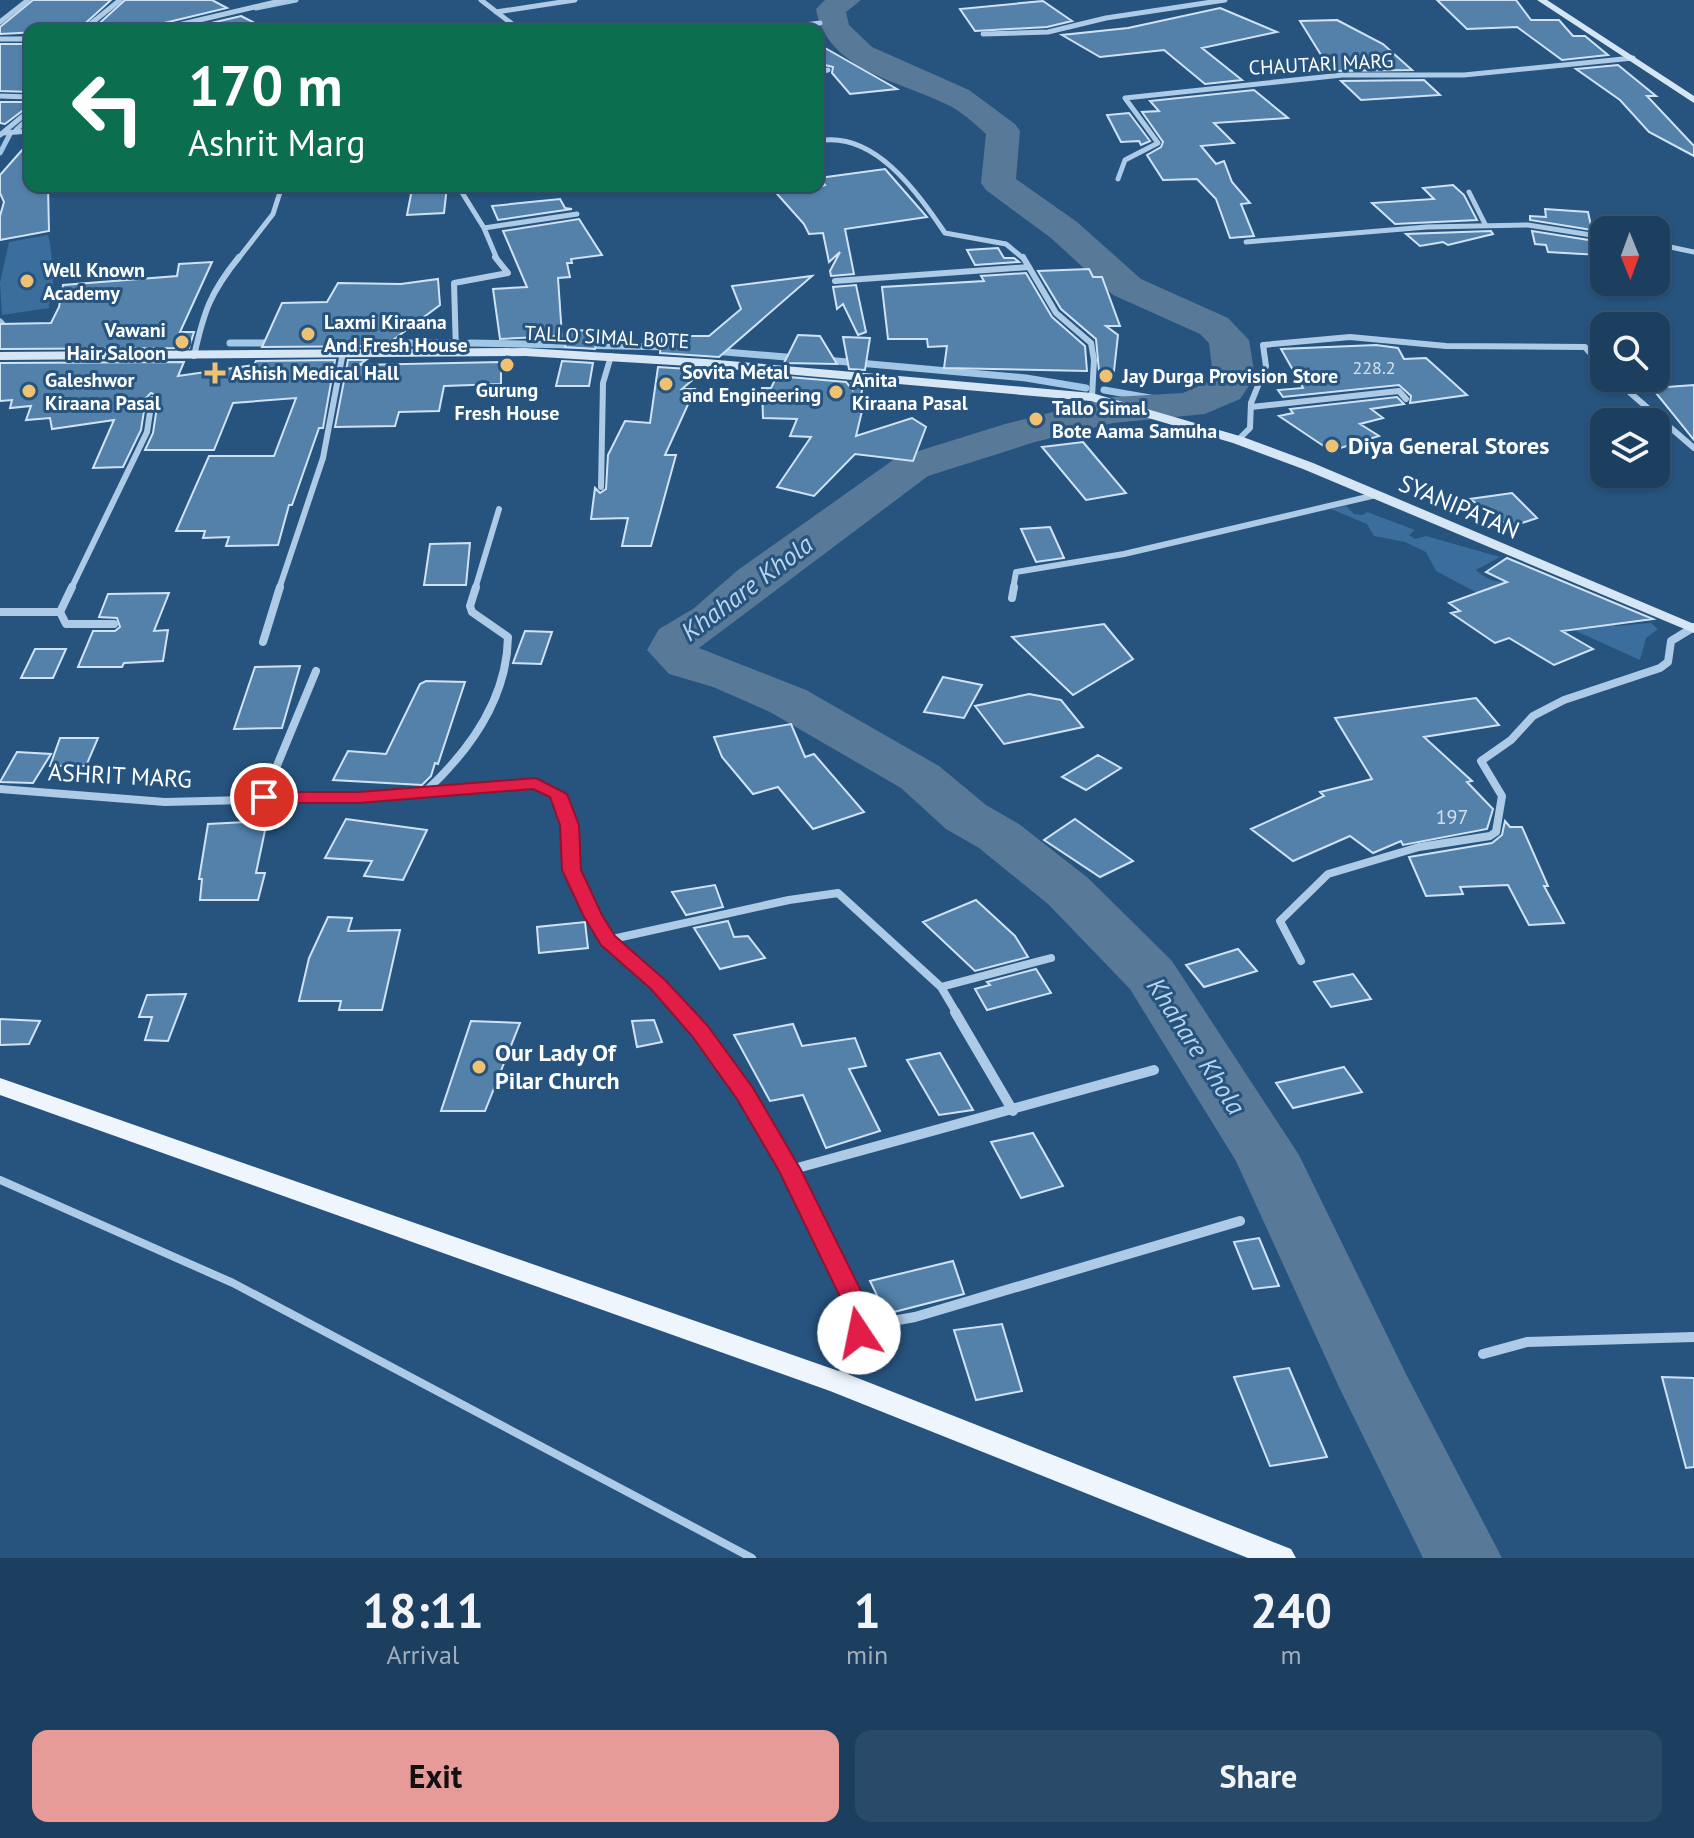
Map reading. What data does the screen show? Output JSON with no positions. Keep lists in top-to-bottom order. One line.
{"streets":{"main road":["TALLO SIMAL BOTE","SYANIPATAN"],"street":["CHAUTARI MARG","ASHRIT MARG"]},"crossings":[["TALLO SIMAL BOTE","SYANIPATAN"]],"water":["Khahare Khola"],"places":{"other":["Well Known Academy","Laxmi Kiraana And Fresh House","Vawani Hair Saloon","Gurung Fresh House","Jay Durga Provision Store","Sovita Metal and Engineering","Galeshwor Kiraana Pasal","Anita Kiraana Pasal","Tallo Simal Bote Aama Samuha","Diya General Stores","Our Lady Of Pilar Church"],"health":["Ashish Medical Hall"]},"house_numbers":["228.2","197"],"north":"bottom","page":{"turn":["170 m","Ashrit Marg"],"eta":["18:11","Arrival","1","min","240","m"],"buttons":["Exit","Share"]}}
